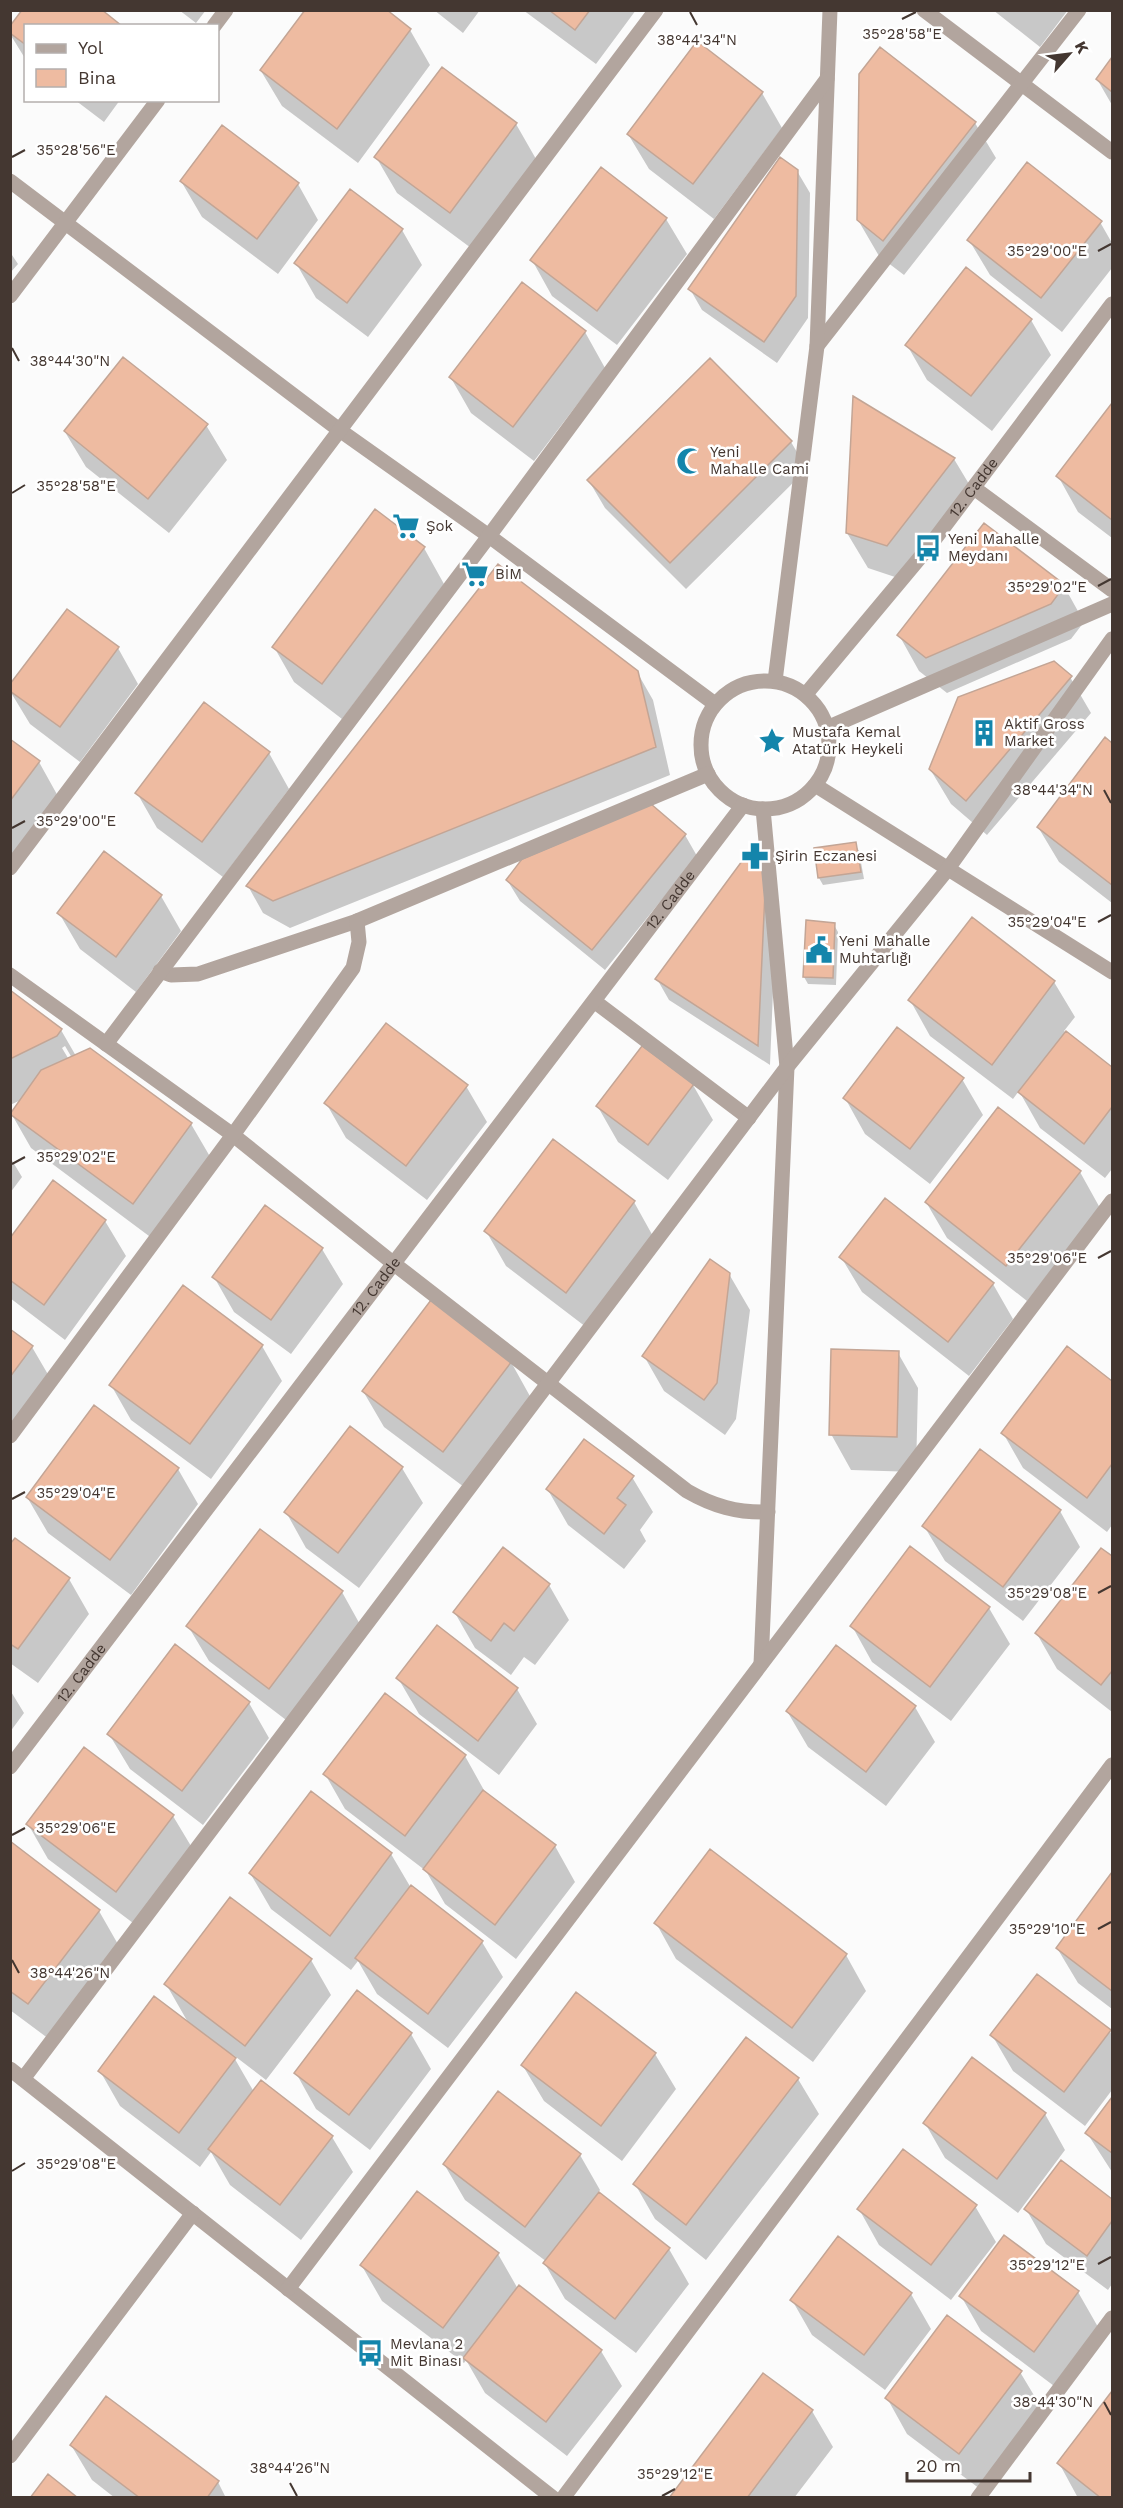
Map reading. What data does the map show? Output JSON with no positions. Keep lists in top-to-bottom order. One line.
{"streets":{"street":["12. Cadde"]},"places":{"mosque":["Yeni Mahalle Cami"],"supermarket":["Şok","BİM"],"bus stop":["Yeni Mahalle Meydanı","Mevlana 2 Mit Binası"],"building":["Aktif Gross Market"],"place":["Mustafa Kemal Atatürk Heykeli"],"pharmacy":["Şirin Eczanesi"],"public building":["Yeni Mahalle Muhtarlığı"]},"legend":["Yol","Bina"],"scale_bar":"20 m","north":"top right","coordinates":["35°28'58\"E","38°44'34\"N","35°28'56\"E","35°29'00\"E","38°44'30\"N","35°29'02\"E","35°29'04\"E","35°29'06\"E","35°29'08\"E","35°29'10\"E","38°44'26\"N","35°29'12\"E"]}
